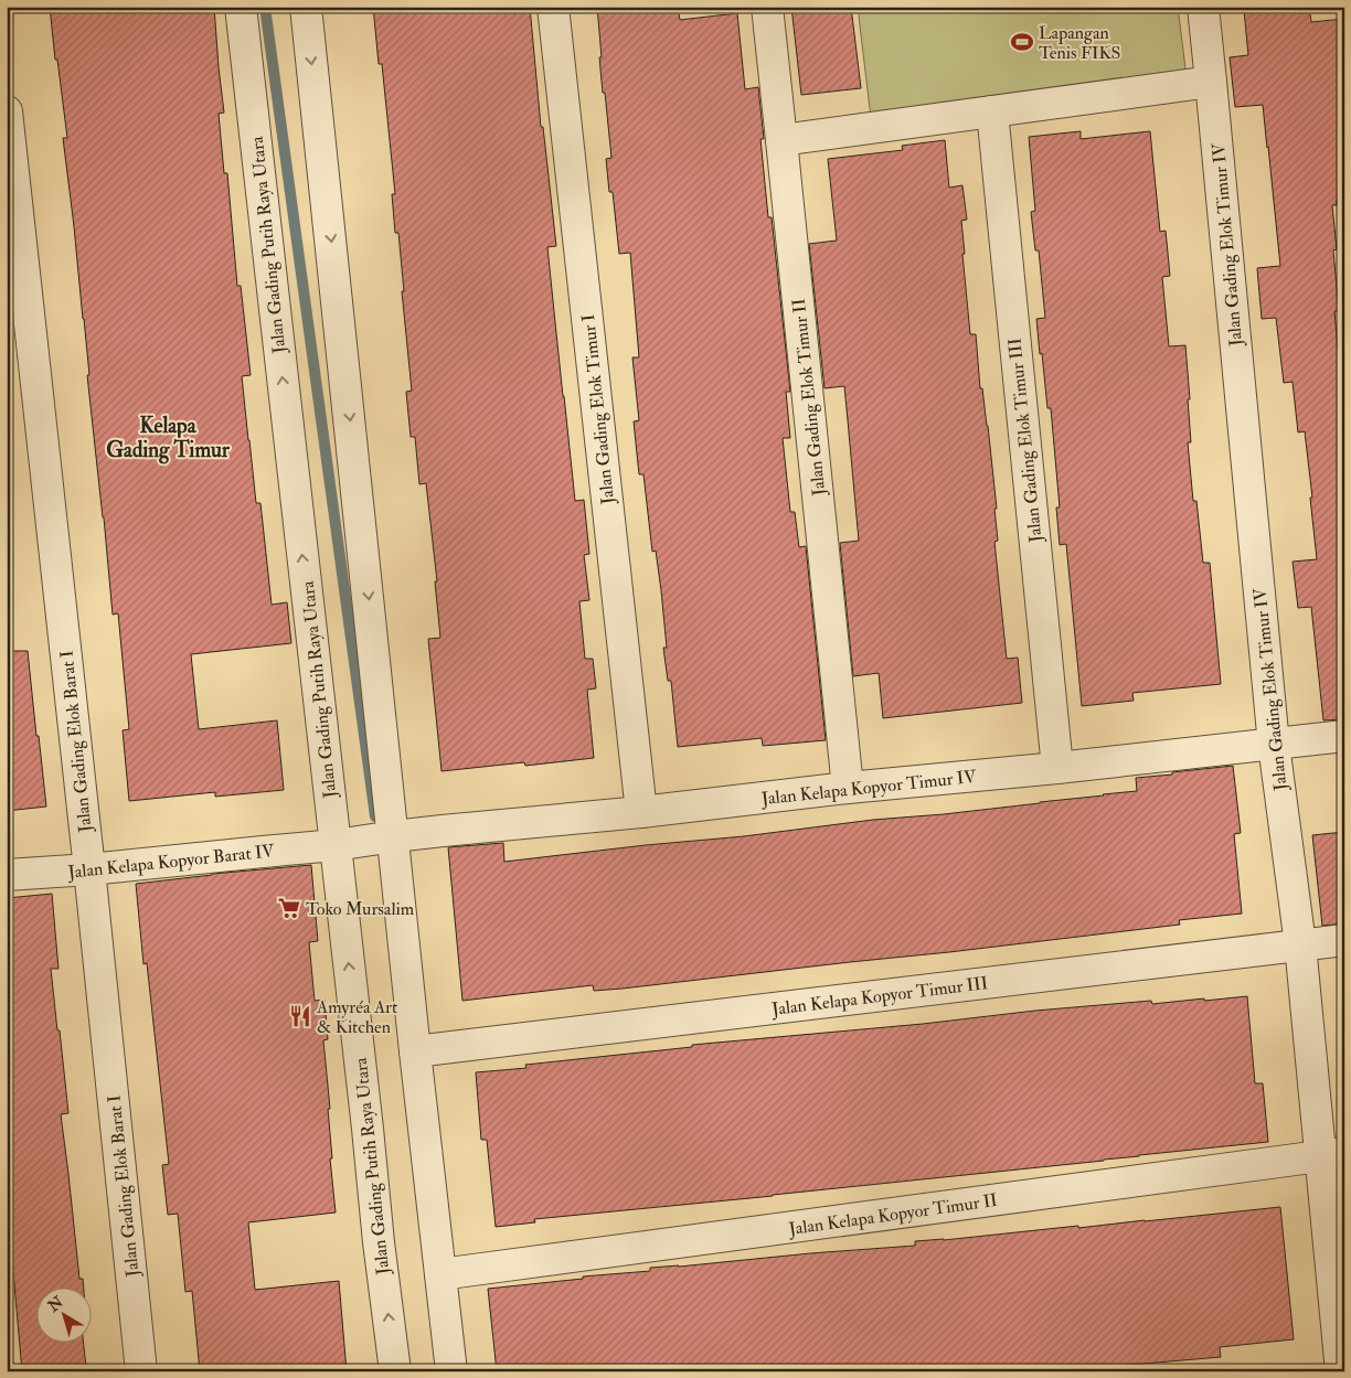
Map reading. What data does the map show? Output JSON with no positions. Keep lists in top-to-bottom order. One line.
{"streets":{"street":["Jalan Gading Putih Raya Utara","Jalan Gading Elok Timur IV","Jalan Gading Elok Timur II","Jalan Gading Elok Timur I","Jalan Gading Elok Timur III","Jalan Gading Elok Barat I","Jalan Kelapa Kopyor Timur IV","Jalan Kelapa Kopyor Barat IV","Jalan Kelapa Kopyor Timur III","Jalan Kelapa Kopyor Timur II"]},"crossings":[["Jalan Gading Putih Raya Utara","Jalan Kelapa Kopyor Barat IV"],["Jalan Gading Elok Timur IV","Jalan Kelapa Kopyor Timur IV"],["Jalan Gading Elok Timur IV","Jalan Kelapa Kopyor Timur III"],["Jalan Gading Elok Timur IV","Jalan Kelapa Kopyor Timur II"],["Jalan Gading Elok Timur II","Jalan Kelapa Kopyor Timur IV"],["Jalan Gading Elok Timur I","Jalan Kelapa Kopyor Timur IV"],["Jalan Gading Elok Timur III","Jalan Kelapa Kopyor Timur IV"],["Jalan Gading Elok Barat I","Jalan Kelapa Kopyor Barat IV"],["Jalan Kelapa Kopyor Timur IV","Jalan Kelapa Kopyor Barat IV"]],"districts":["Kelapa Gading Timur"],"places":{"sports":["Lapangan Tenis FIKS"],"supermarket":["Toko Mursalim"],"restaurant":["Amyréa Art & Kitchen"]},"north":"top left"}
